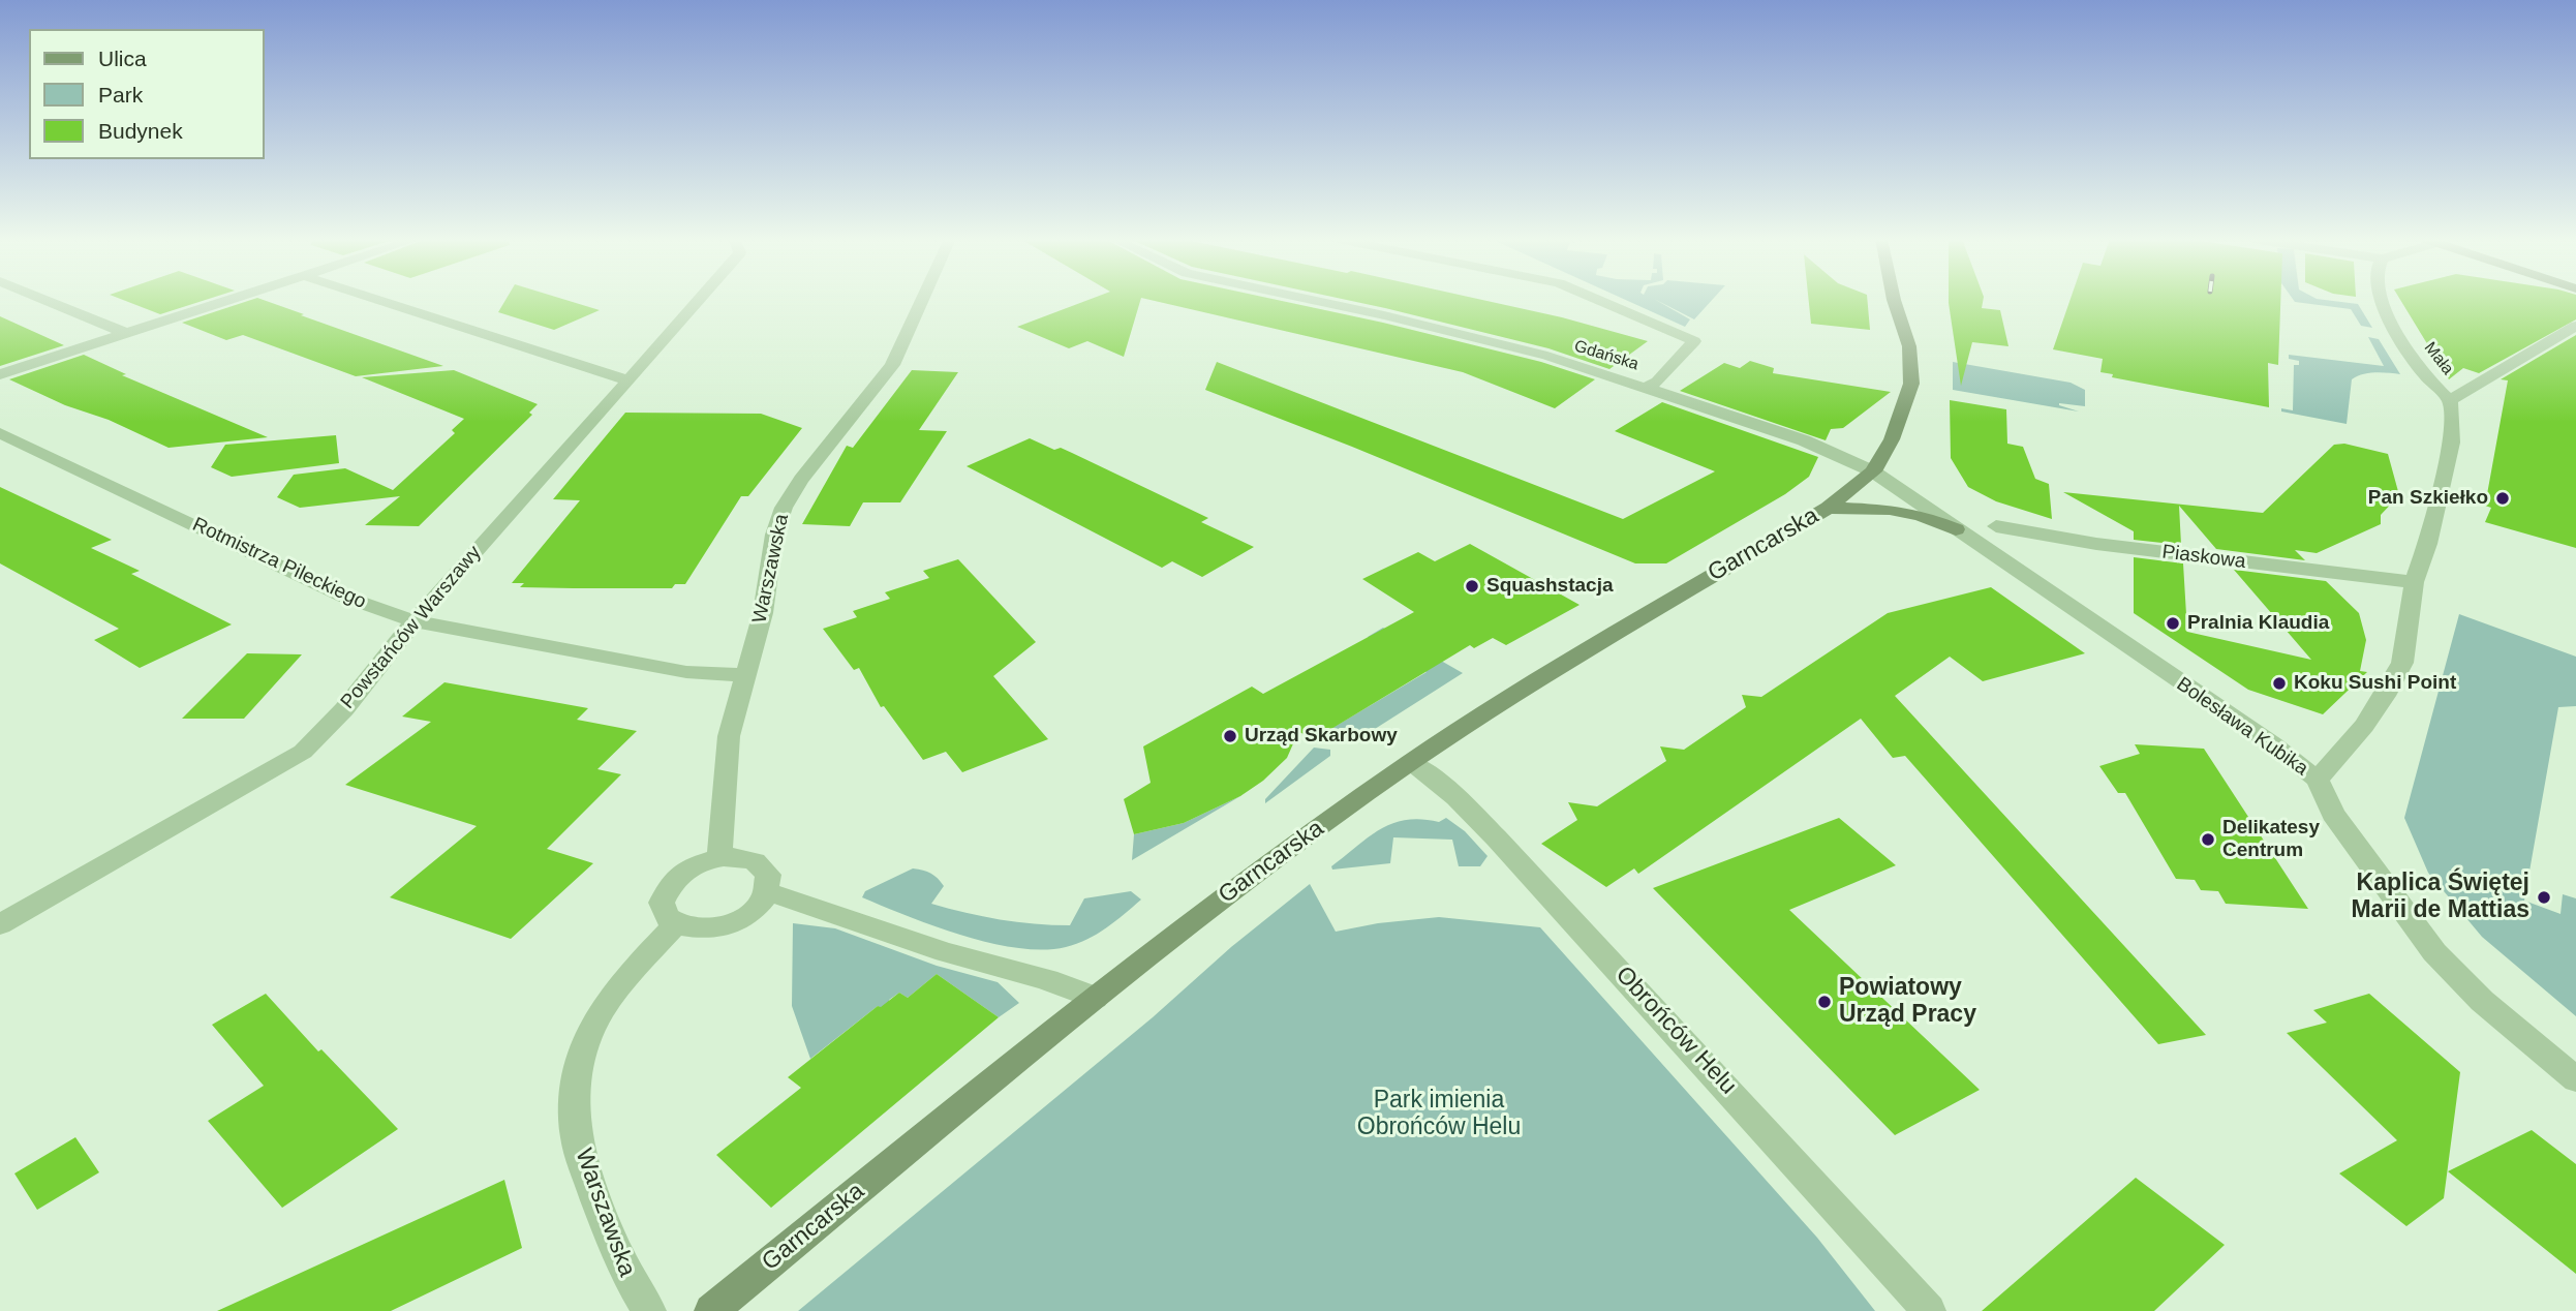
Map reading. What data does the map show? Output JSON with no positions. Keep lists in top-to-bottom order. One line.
{"streets":{"street":["Gdańska","Mała","Garncarska","Piaskowa","Rotmistrza Pileckiego","Warszawska","Powstańców Warszawy","Bolesława Kubika","Obrońców Helu"]},"crossings":[["Gdańska","Garncarska"],["Gdańska","Bolesława Kubika"],["Garncarska","Bolesława Kubika"],["Garncarska","Obrońców Helu"],["Rotmistrza Pileckiego","Warszawska"],["Rotmistrza Pileckiego","Powstańców Warszawy"]],"parks":["Park imienia Obrońców Helu"],"places":["Pan Szkiełko","Squashstacja","Pralnia Klaudia","Koku Sushi Point","Urząd Skarbowy","Delikatesy Centrum","Kaplica Świętej Marii de Mattias","Powiatowy Urząd Pracy"],"legend":["Ulica","Park","Budynek"]}
